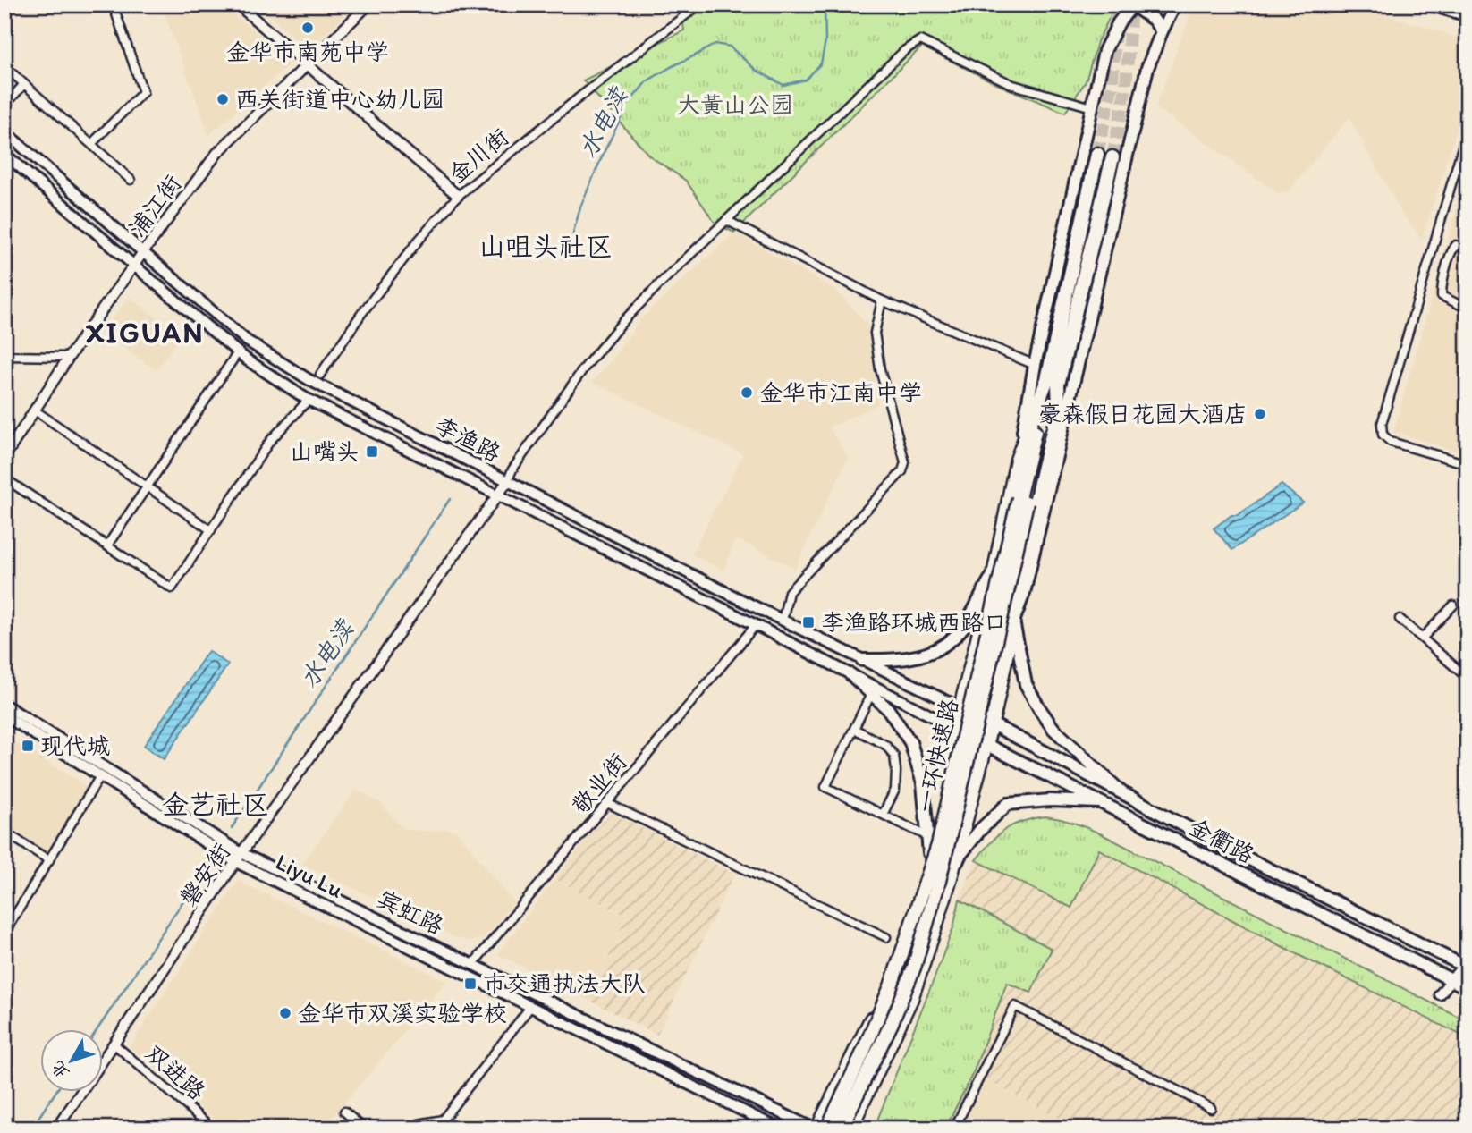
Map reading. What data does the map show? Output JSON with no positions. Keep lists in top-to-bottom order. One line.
{"streets":{"highway":["一环快速路"],"main road":["李渔路","金衢路","Liyu Lu","宾虹路"],"street":["金川街","浦江街","敬业街","磐安街","双进路"]},"crossings":[["浦江街","李渔路"],["李渔路","敬业街"],["李渔路","金衢路"],["李渔路","磐安街"],["敬业街","宾虹路"],["磐安街","Liyu Lu"],["磐安街","宾虹路"],["磐安街","双进路"],["Liyu Lu","宾虹路"]],"districts":["山咀头社区","XIGUAN","金艺社区"],"water":["水电渎"],"parks":["大黄山公园"],"places":{"other":["金华市南苑中学","西关街道中心幼儿园","金华市江南中学","豪森假日花园大酒店","金华市双溪实验学校"],"transit":["山嘴头","李渔路环城西路口","现代城","市交通执法大队"]},"north":"bottom left"}
